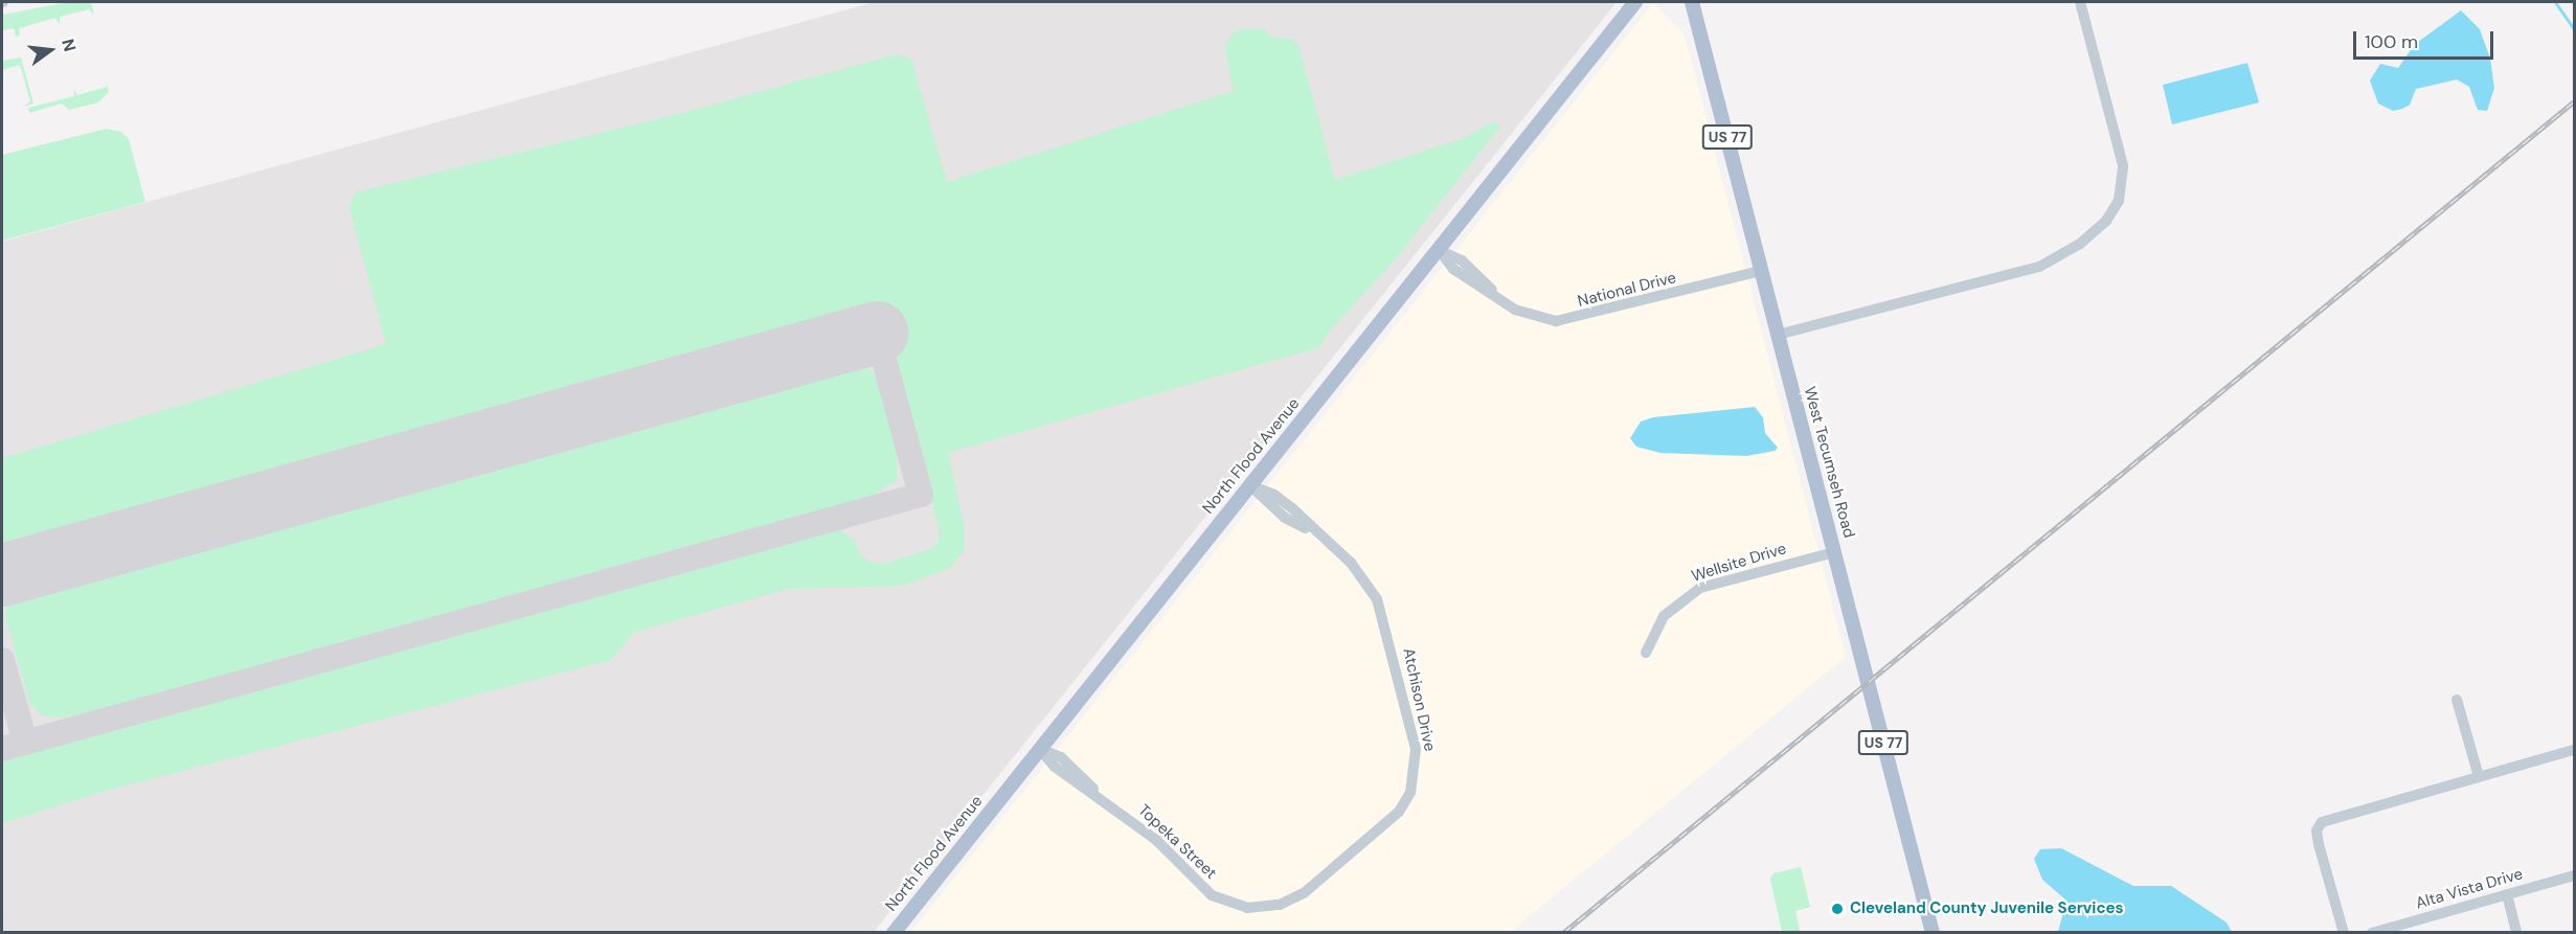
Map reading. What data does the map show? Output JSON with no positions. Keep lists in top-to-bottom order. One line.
{"streets":{"main road":["US 77","North Flood Avenue","West Tecumseh Road"],"street":["National Drive","Wellsite Drive","Atchison Drive","Topeka Street","Alta Vista Drive"]},"crossings":[["National Drive","North Flood Avenue"],["National Drive","West Tecumseh Road"],["North Flood Avenue","Atchison Drive"],["North Flood Avenue","Topeka Street"],["West Tecumseh Road","Wellsite Drive"],["Atchison Drive","Topeka Street"]],"places":["Cleveland County Juvenile Services"],"scale_bar":"100 m","north":"right"}
